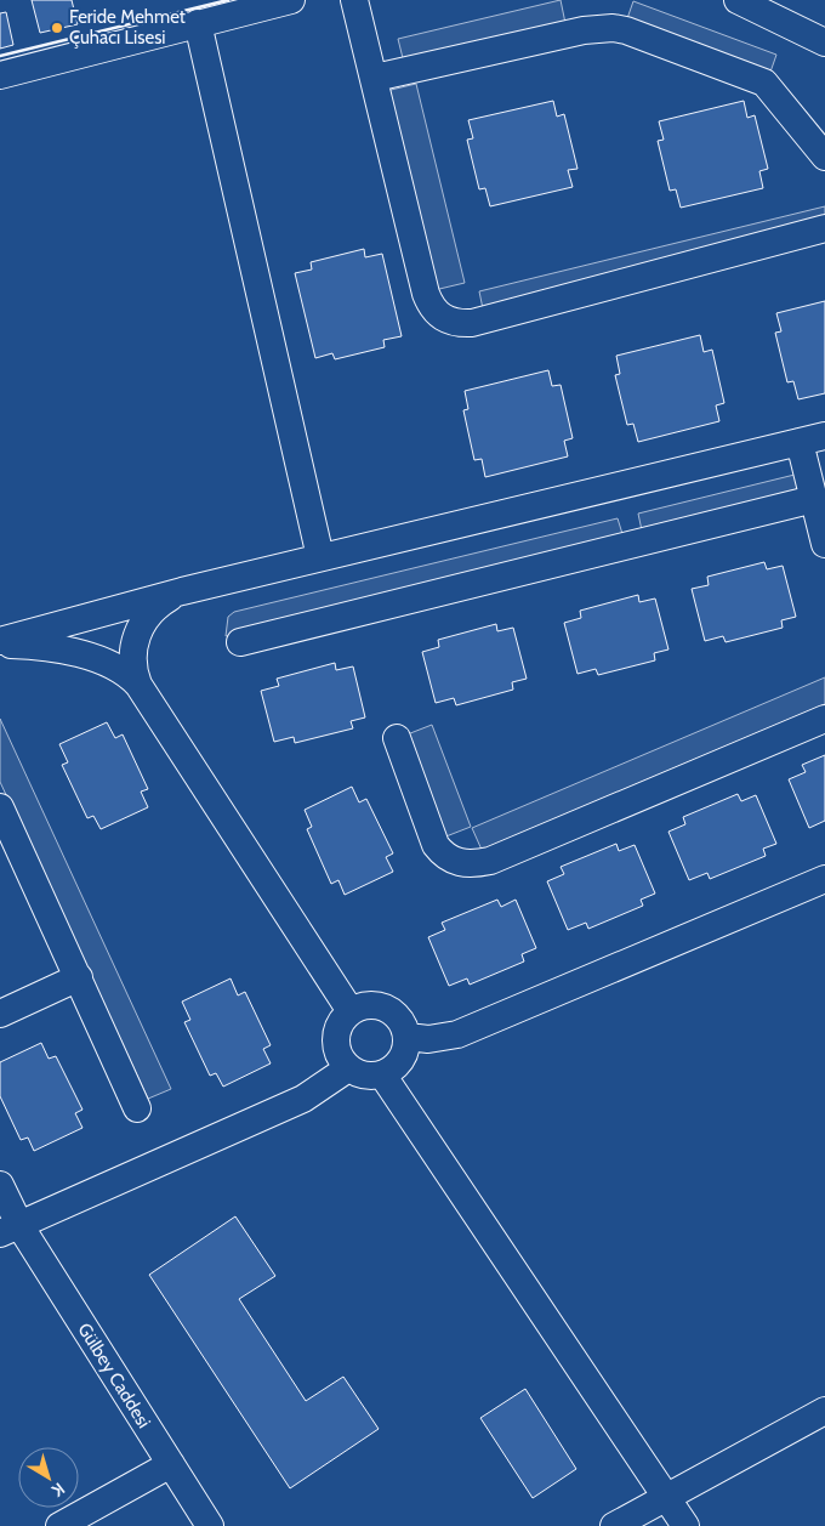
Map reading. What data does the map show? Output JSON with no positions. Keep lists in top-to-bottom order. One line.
{"streets":{"street":["Gülbey Caddesi"]},"places":["Feride Mehmet Çuhacı Lisesi"],"north":"bottom right"}
